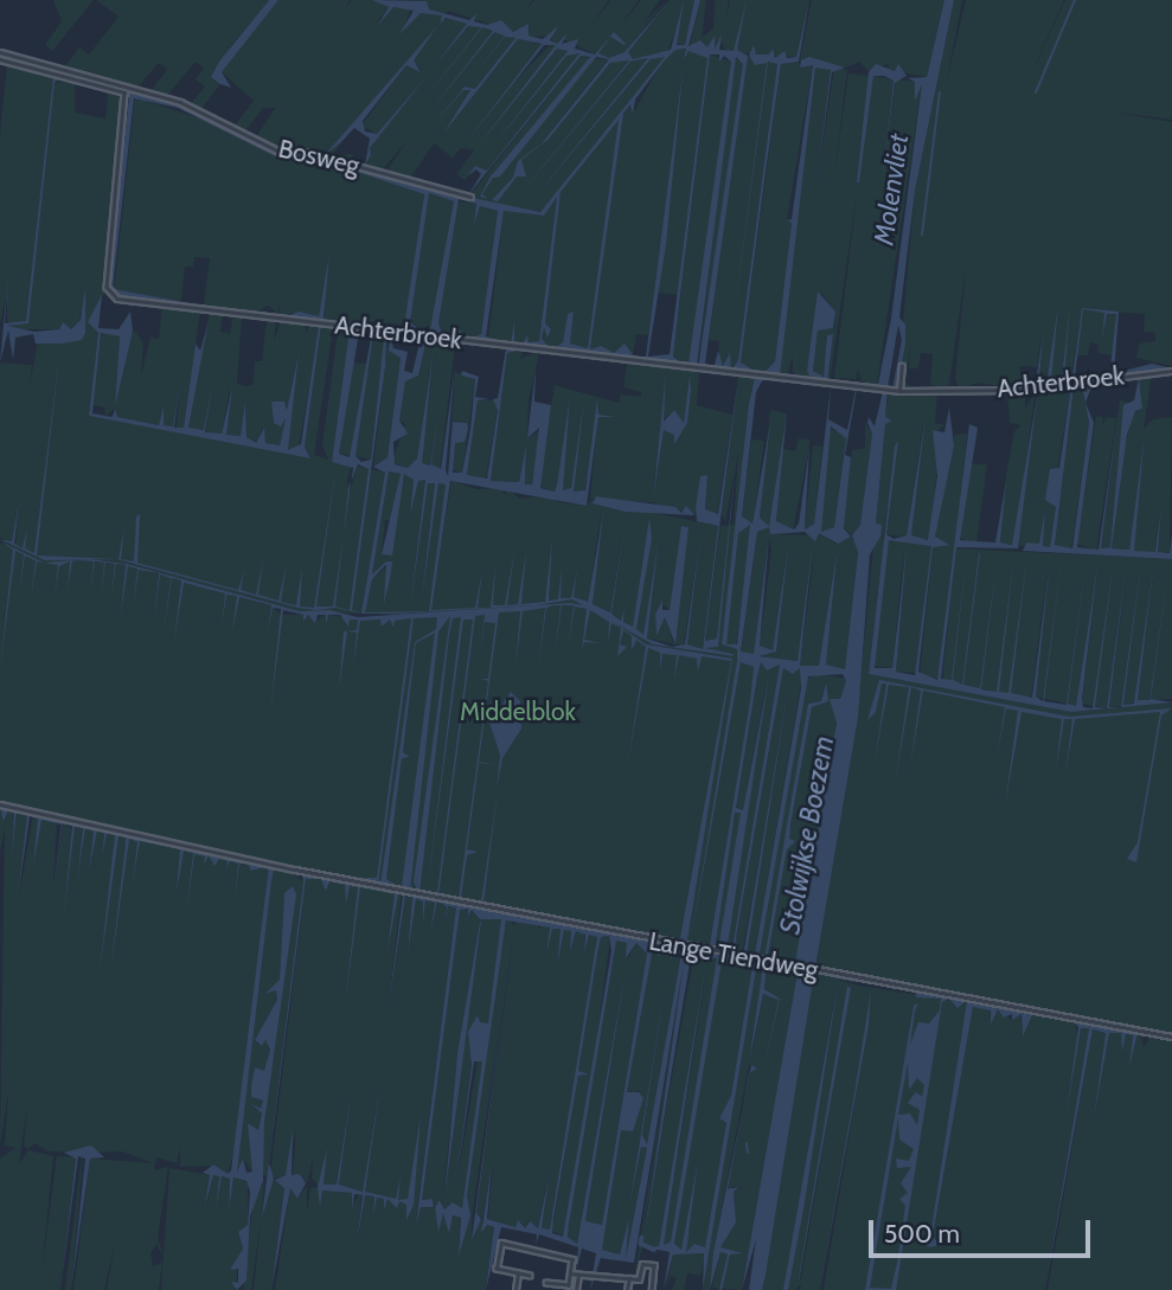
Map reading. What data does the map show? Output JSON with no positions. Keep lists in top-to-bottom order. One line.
{"streets":{"street":["Bosweg","Achterbroek","Lange Tiendweg"]},"crossings":[["Bosweg","Achterbroek"]],"water":["Molenvliet","Stolwijkse Boezem"],"parks":["Middelblok"],"scale_bar":"500 m"}
